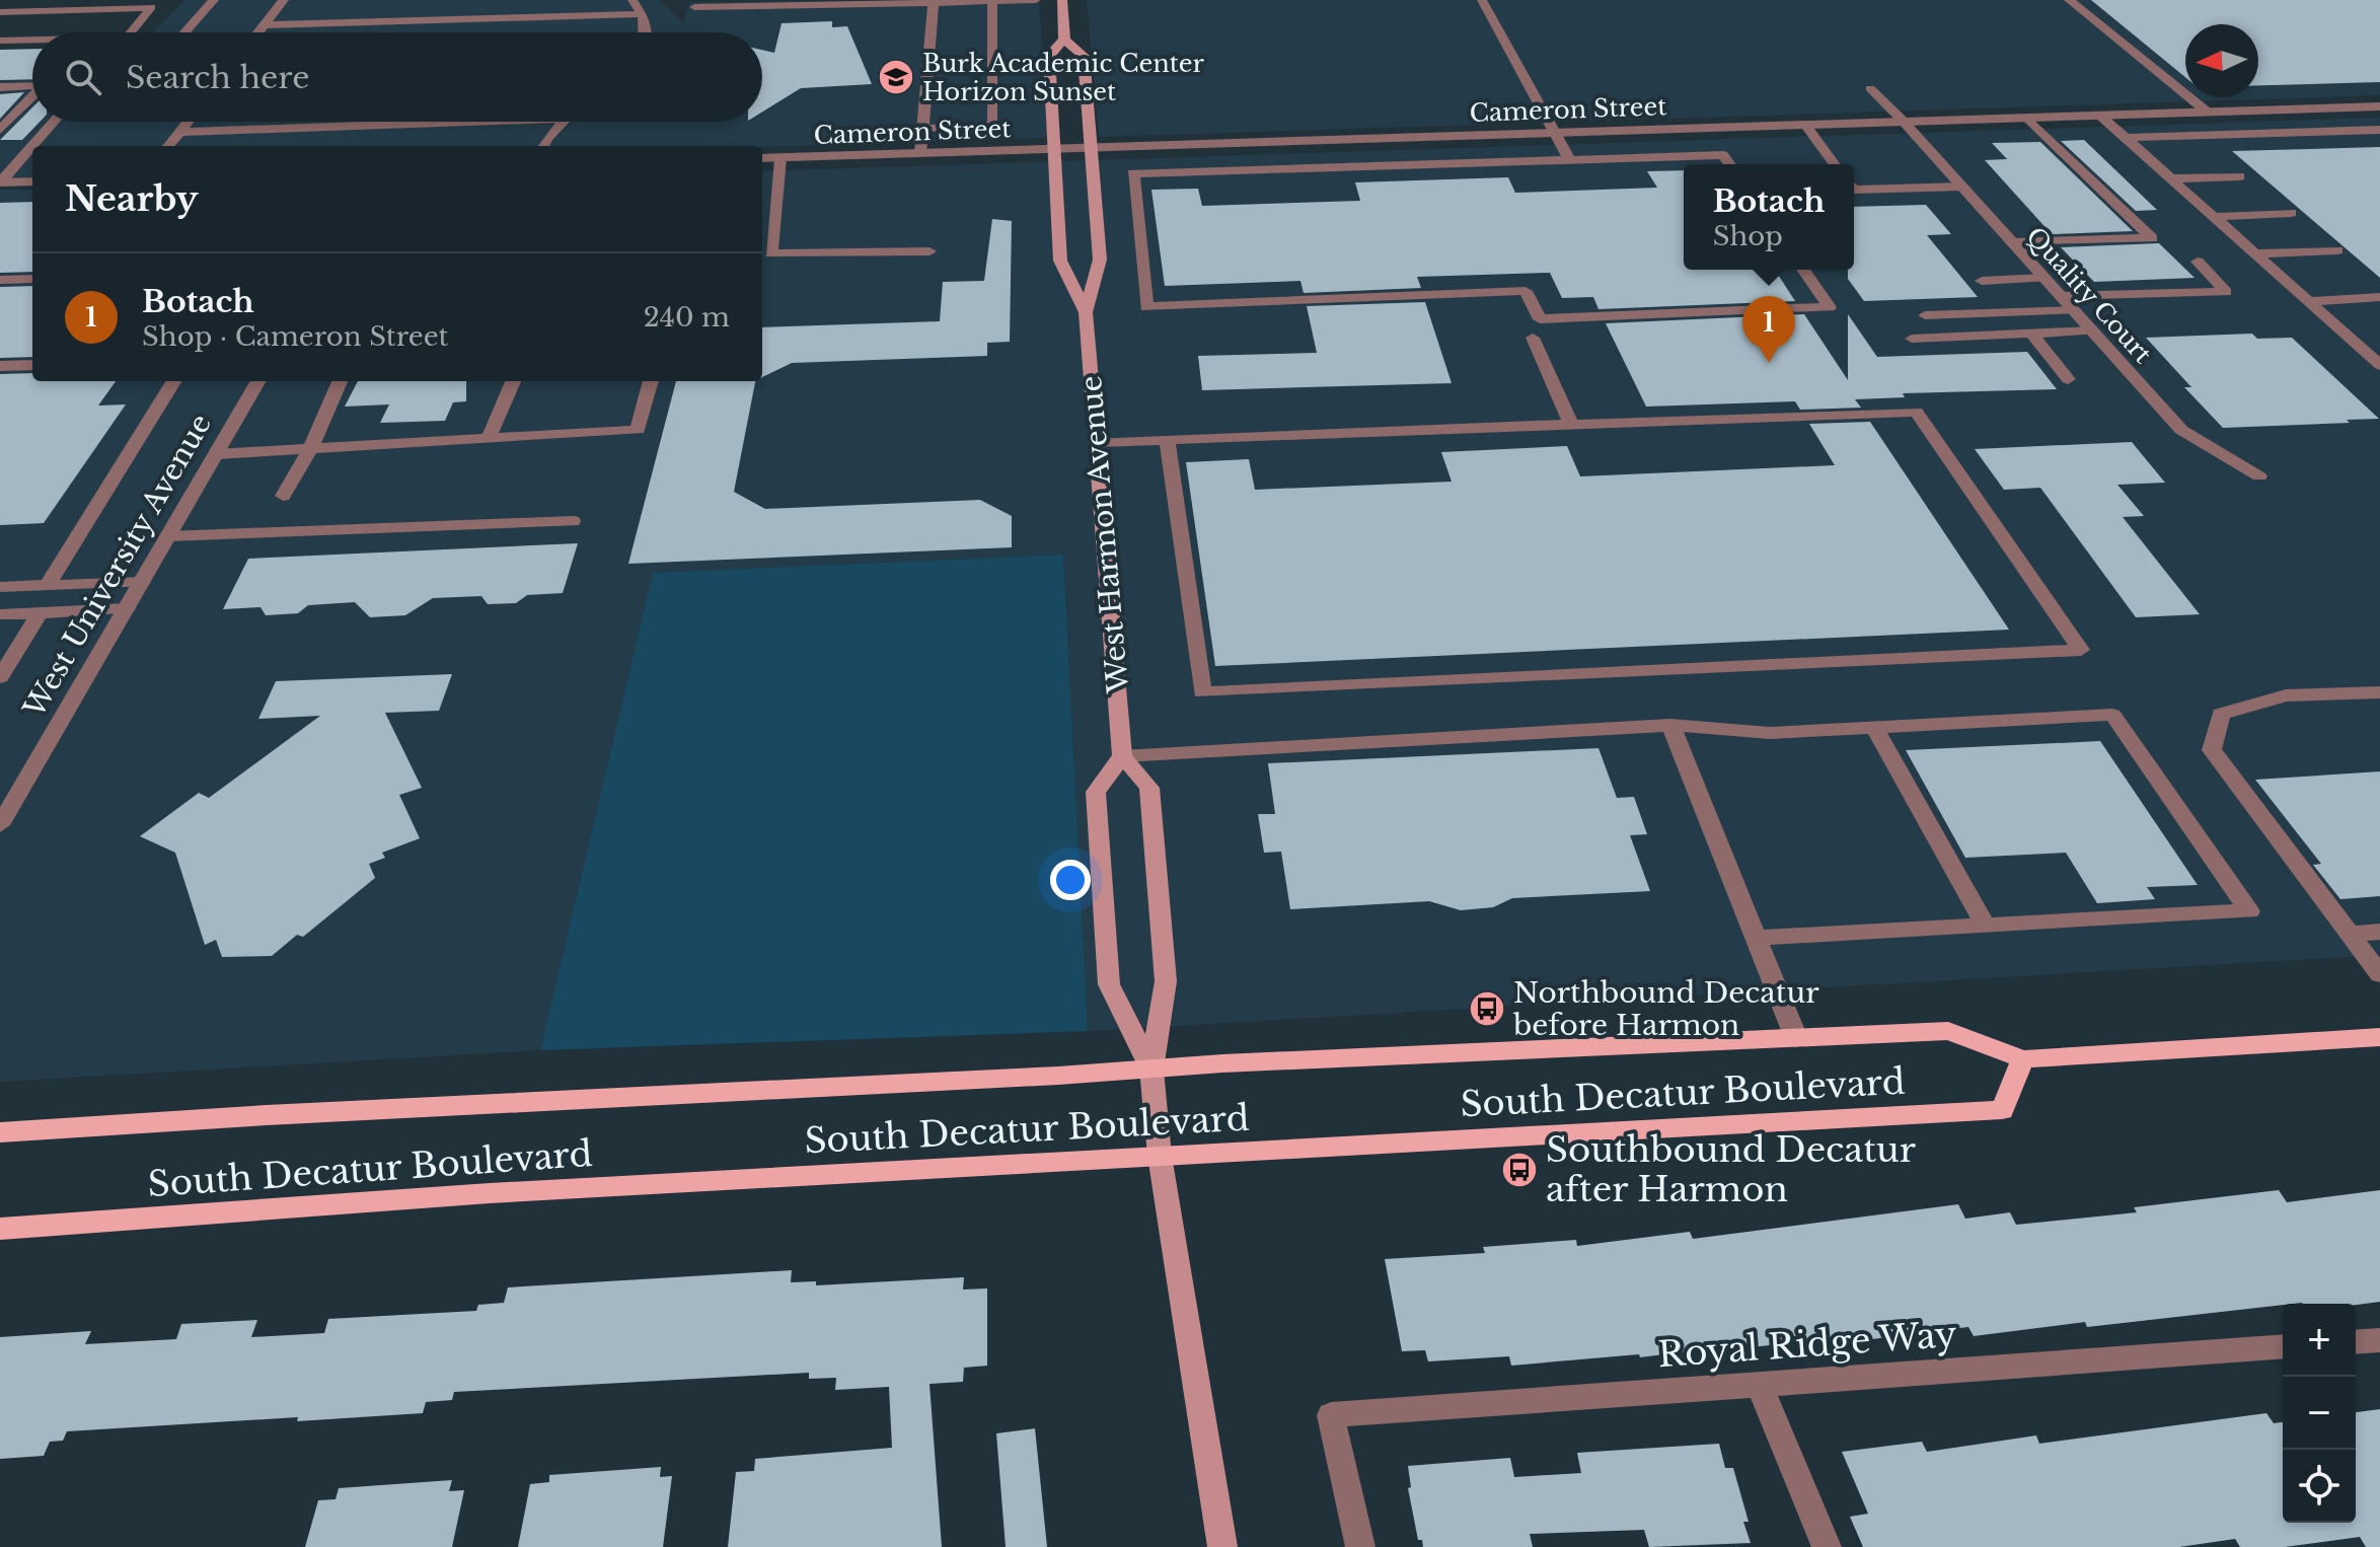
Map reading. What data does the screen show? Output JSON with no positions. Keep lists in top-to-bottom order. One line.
{"streets":{"main road":["West Harmon Avenue","South Decatur Boulevard"],"street":["Cameron Street","Quality Court","West University Avenue","Royal Ridge Way"]},"crossings":[["Cameron Street","Quality Court"],["Cameron Street","West Harmon Avenue"]],"places":{"school or university":["Burk Academic Center Horizon Sunset"],"bus stop":["Northbound Decatur before Harmon","Southbound Decatur after Harmon"]},"north":"left","page":{"search":"Search here","heading":"Nearby","popup":["Botach","Shop"],"list":[{"mark":"1","name":"Botach","note":"Shop · Cameron Street","value":"240 m"}],"pins":"1","map_buttons":["+","−"]}}
